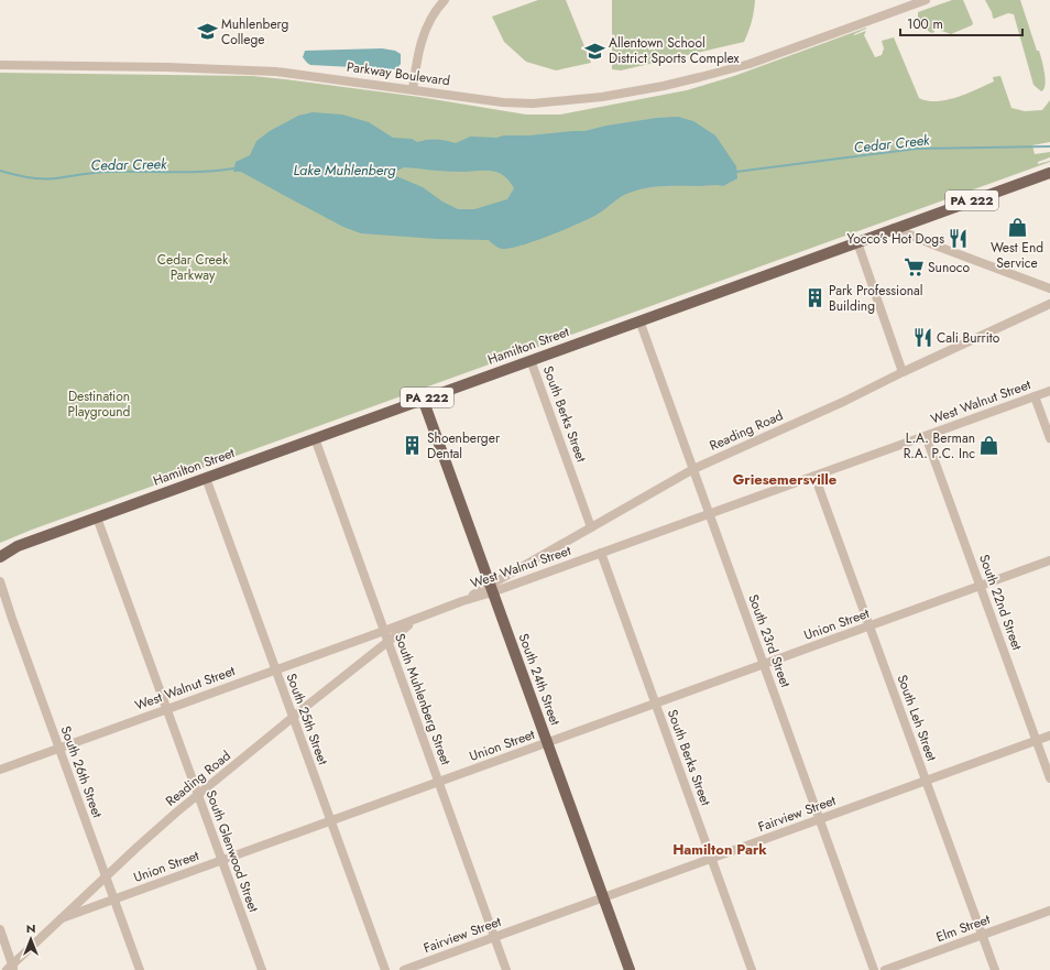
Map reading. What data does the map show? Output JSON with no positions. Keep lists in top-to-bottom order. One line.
{"streets":{"main road":["PA 222","Hamilton Street","South 24th Street"],"street":["Parkway Boulevard","West Walnut Street","South Berks Street","Reading Road","South 22nd Street","Union Street","South 23rd Street","South Muhlenberg Street","South Leh Street","South 25th Street","South 26th Street","Fairview Street","South Glenwood Street","Elm Street"]},"crossings":[["Hamilton Street","South Berks Street"],["Hamilton Street","South 23rd Street"],["Hamilton Street","South 24th Street"],["Hamilton Street","South Muhlenberg Street"],["Hamilton Street","South 25th Street"],["Hamilton Street","South Glenwood Street"],["West Walnut Street","South Berks Street"],["West Walnut Street","Reading Road"],["West Walnut Street","South 22nd Street"],["West Walnut Street","South 23rd Street"],["West Walnut Street","South 24th Street"],["West Walnut Street","South Muhlenberg Street"],["West Walnut Street","South Leh Street"],["West Walnut Street","South 25th Street"],["West Walnut Street","South 26th Street"],["West Walnut Street","South Glenwood Street"],["South Berks Street","Reading Road"],["South Berks Street","Union Street"],["South Berks Street","Fairview Street"],["Reading Road","Union Street"],["Reading Road","South 23rd Street"],["Reading Road","South 24th Street"],["Reading Road","South Muhlenberg Street"],["Reading Road","South 25th Street"],["Reading Road","South 26th Street"],["Reading Road","South Glenwood Street"],["South 22nd Street","Union Street"],["South 22nd Street","Fairview Street"],["Union Street","South 23rd Street"],["Union Street","South 24th Street"],["Union Street","South Muhlenberg Street"],["Union Street","South Leh Street"],["Union Street","South 25th Street"],["Union Street","South 26th Street"],["Union Street","South Glenwood Street"],["South 23rd Street","Fairview Street"],["South 24th Street","Fairview Street"],["South Muhlenberg Street","Fairview Street"],["South Leh Street","Fairview Street"],["South Leh Street","Elm Street"]],"districts":["Griesemersville","Hamilton Park"],"water":["Cedar Creek","Lake Muhlenberg"],"parks":["Cedar Creek Parkway","Destination Playground"],"places":{"school or university":["Muhlenberg College","Allentown School District Sports Complex"],"shop":["West End Service","L.A. Berman R.A. P.C. Inc"],"restaurant":["Yocco's Hot Dogs","Cali Burrito"],"supermarket":["Sunoco"],"building":["Park Professional Building","Shoenberger Dental"]},"scale_bar":"100 m","north":"top"}
